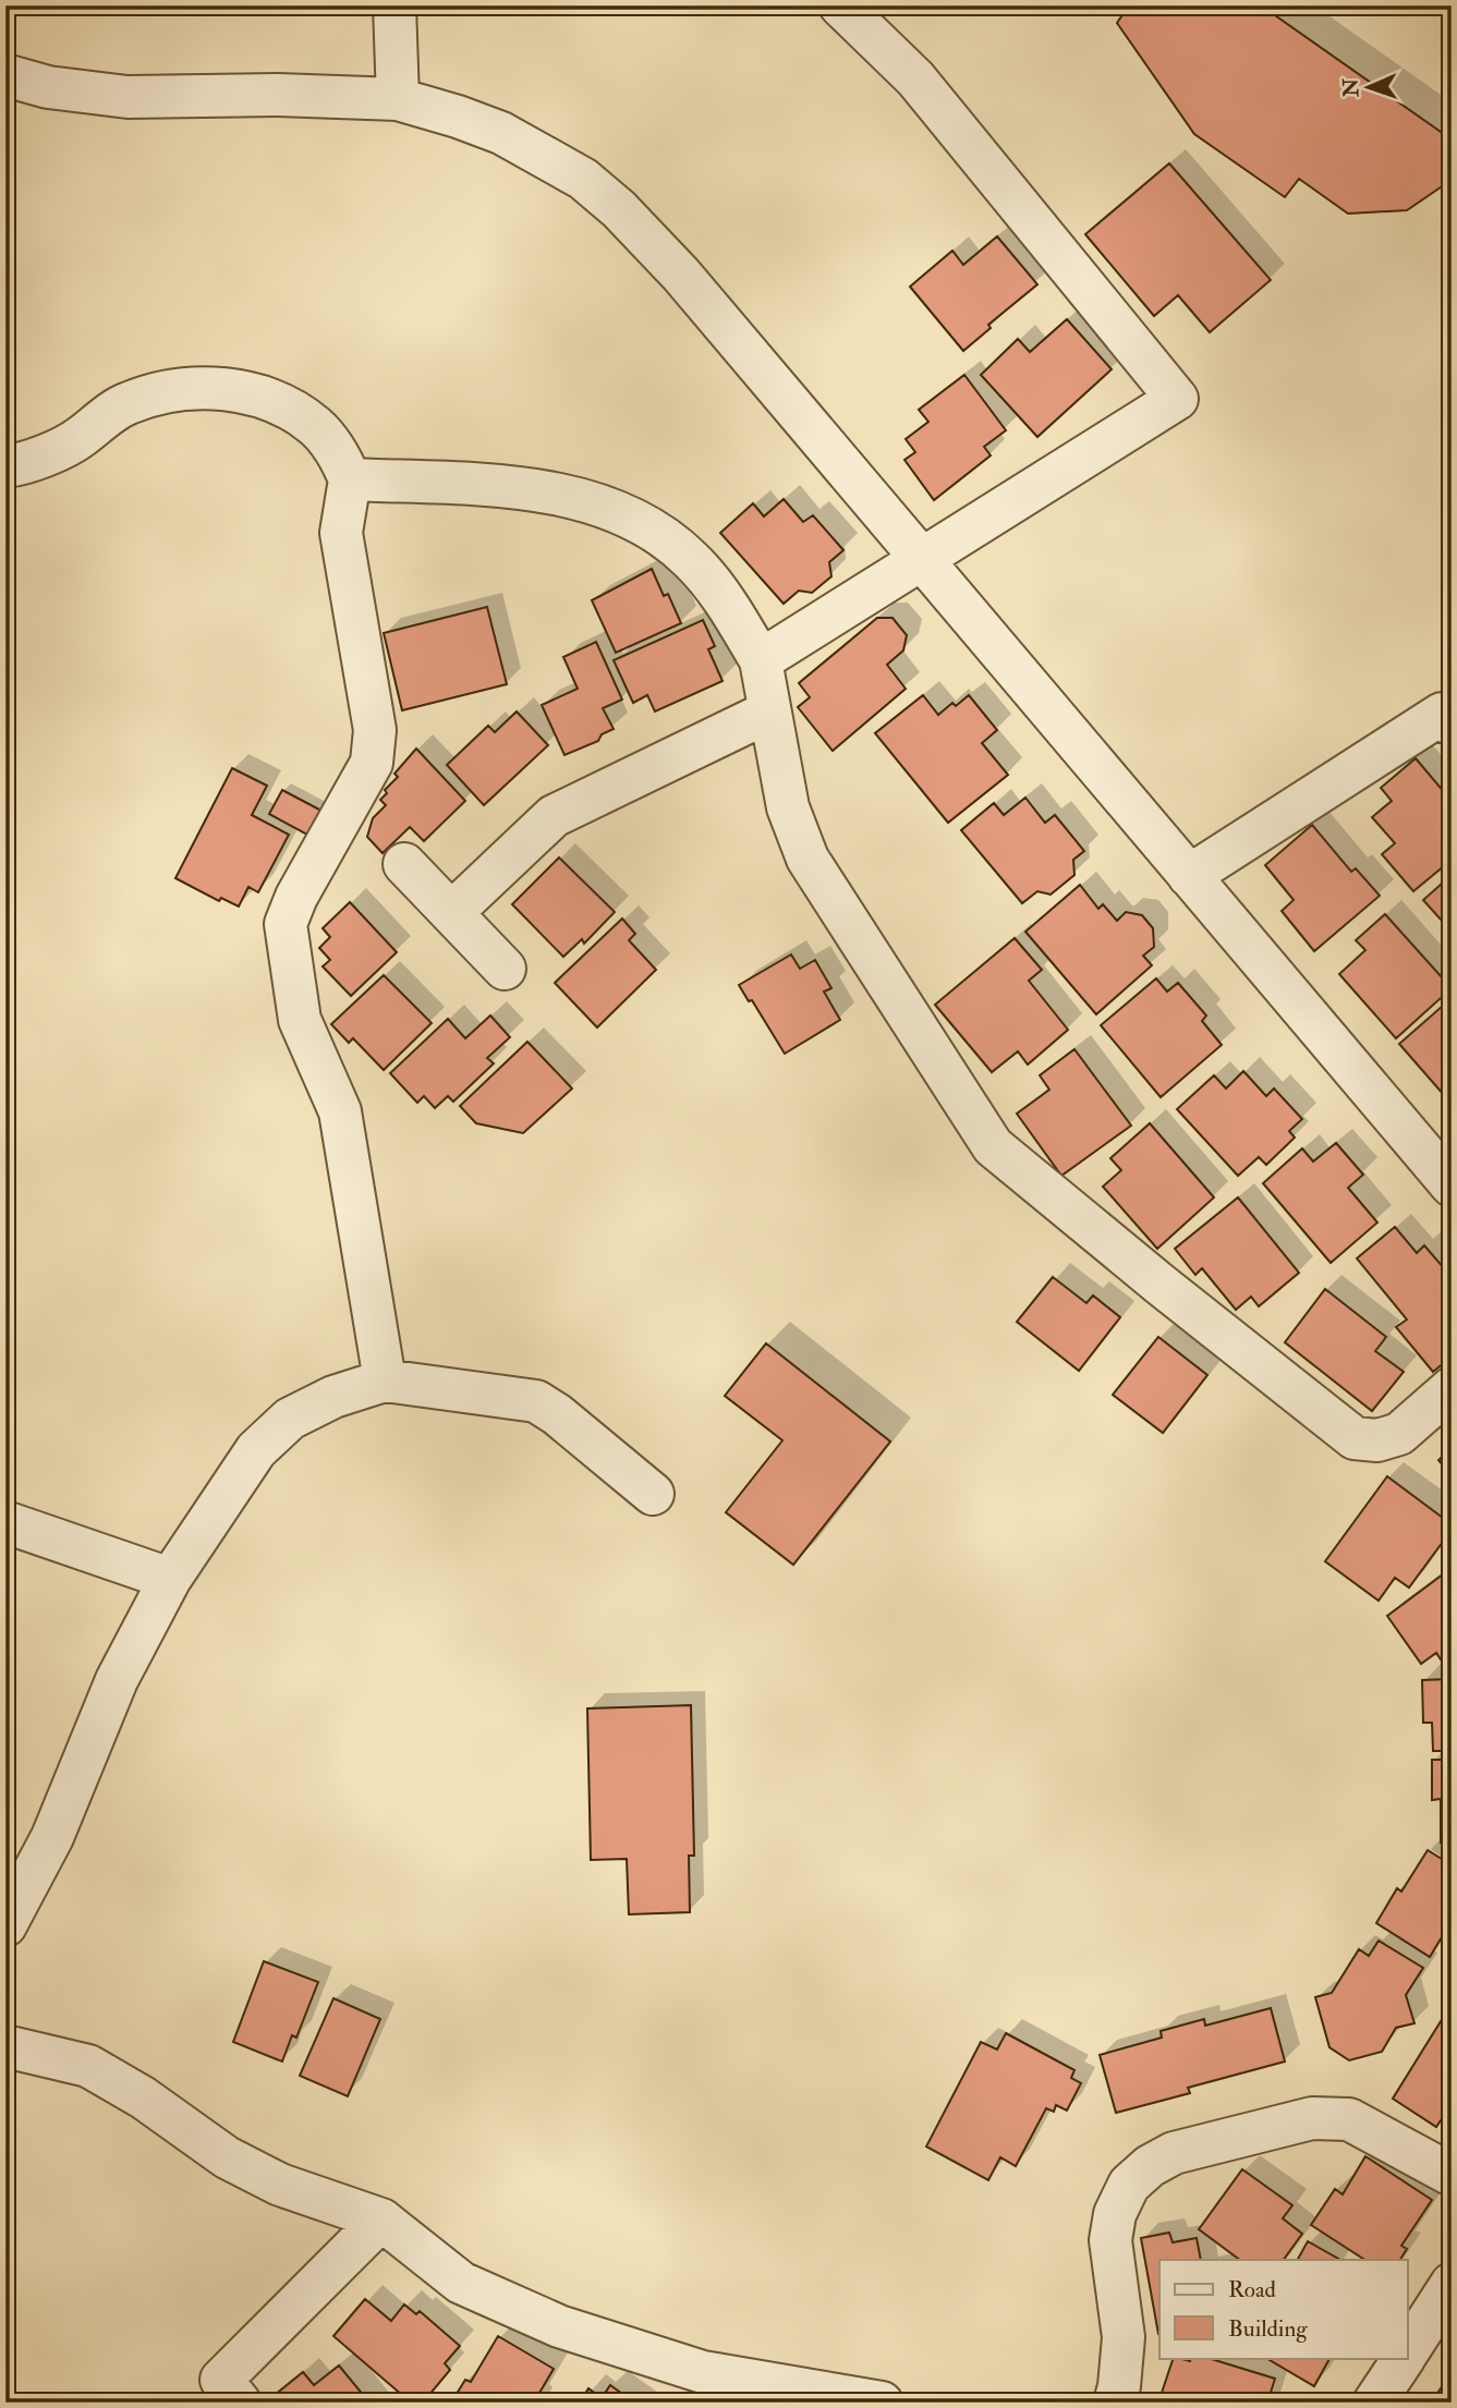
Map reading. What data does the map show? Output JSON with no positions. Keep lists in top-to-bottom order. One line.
{"legend":["Road","Building"],"north":"left"}
